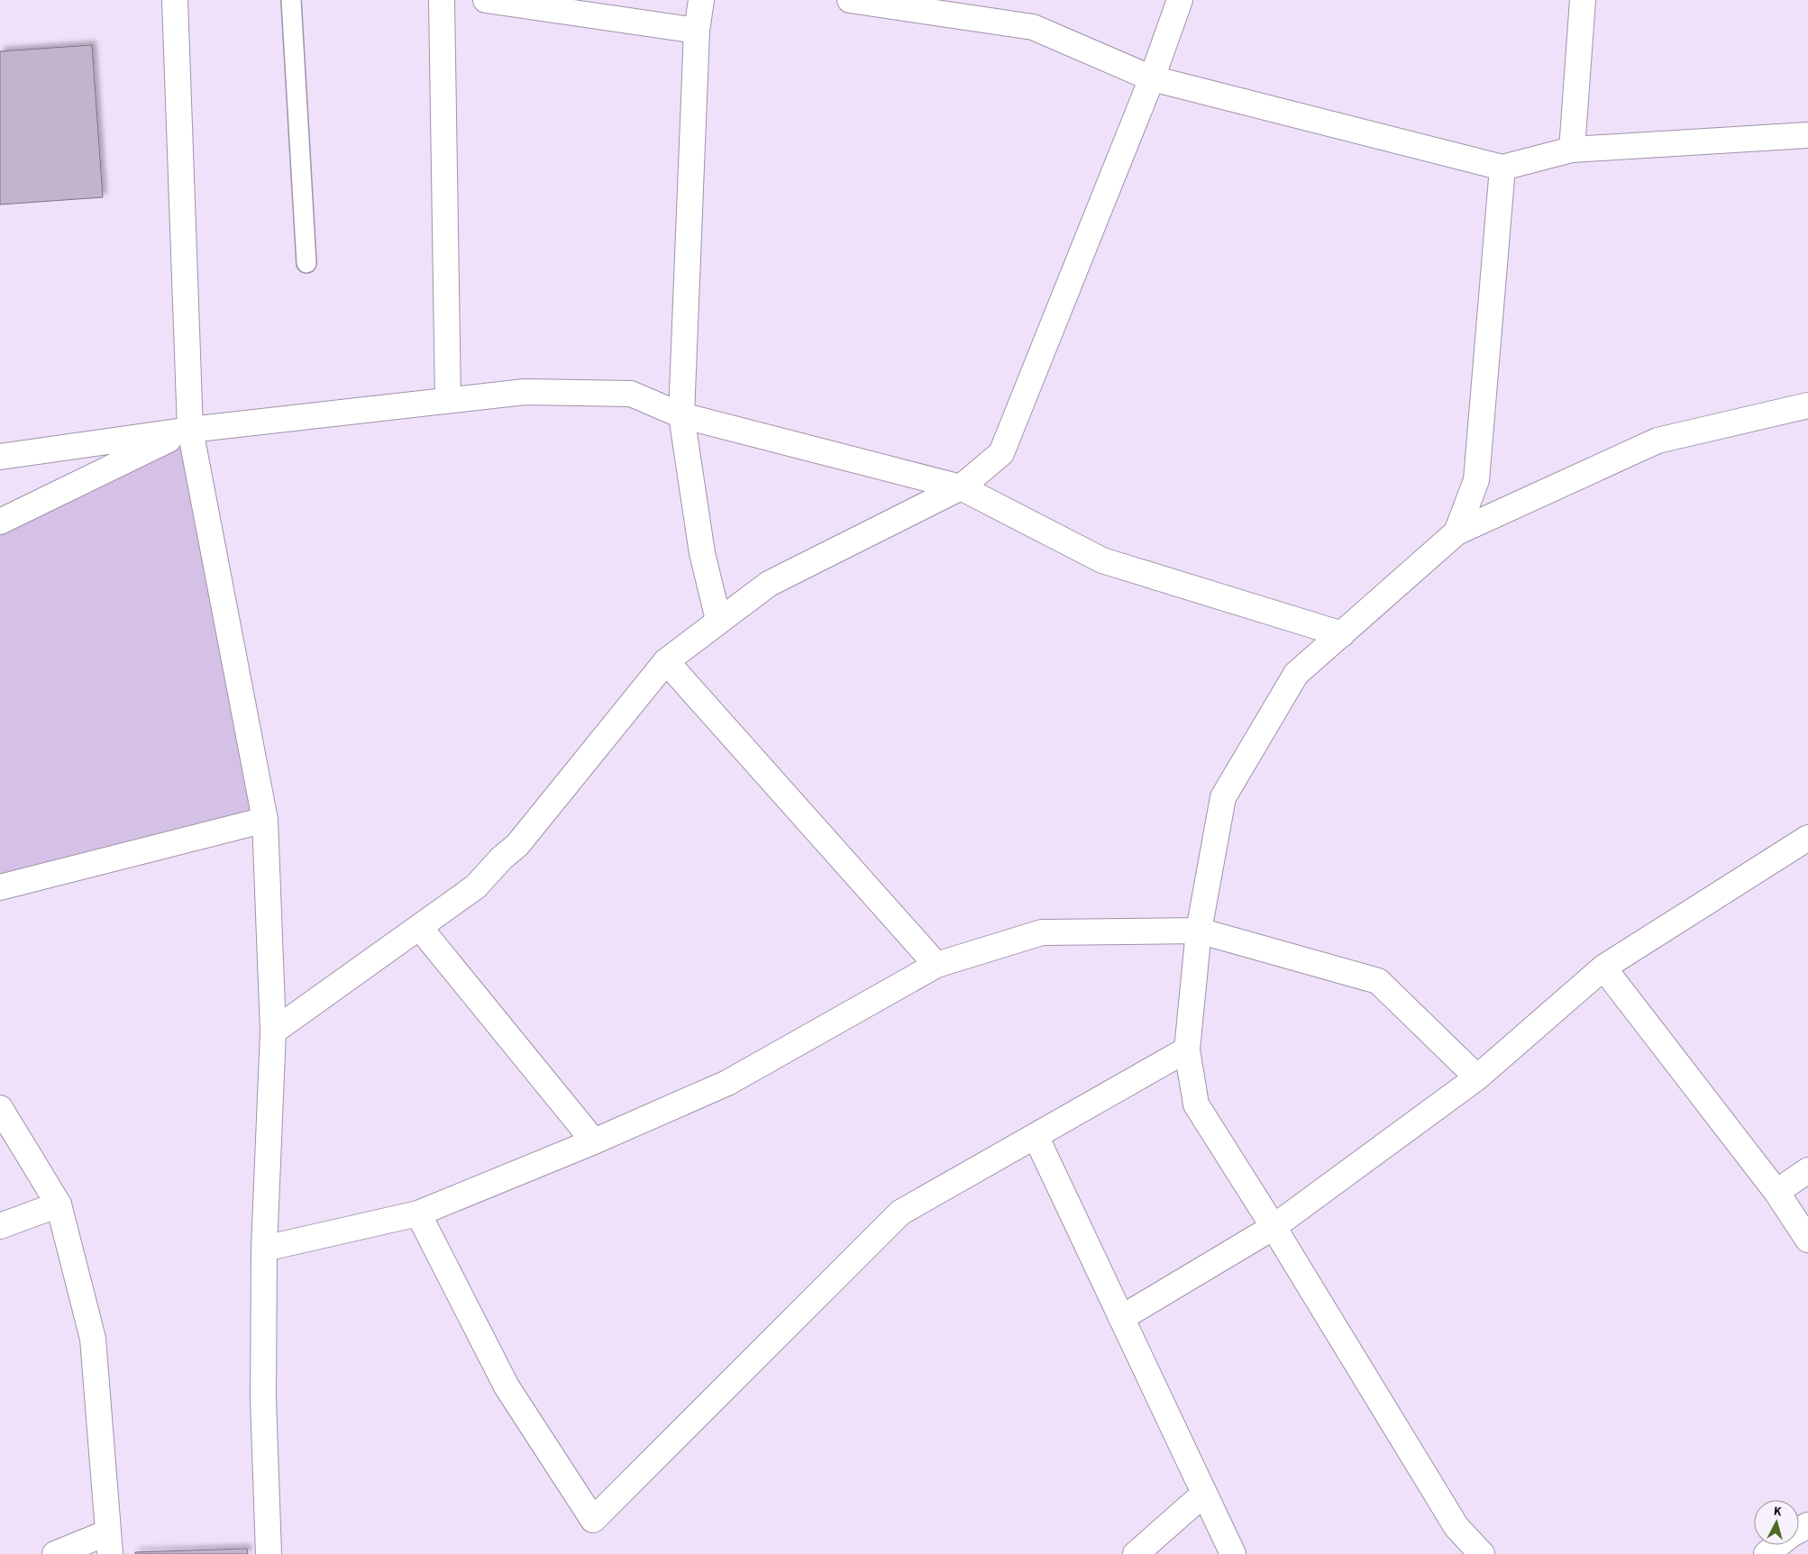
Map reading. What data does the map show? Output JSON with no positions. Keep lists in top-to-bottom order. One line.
{"north":"top"}
